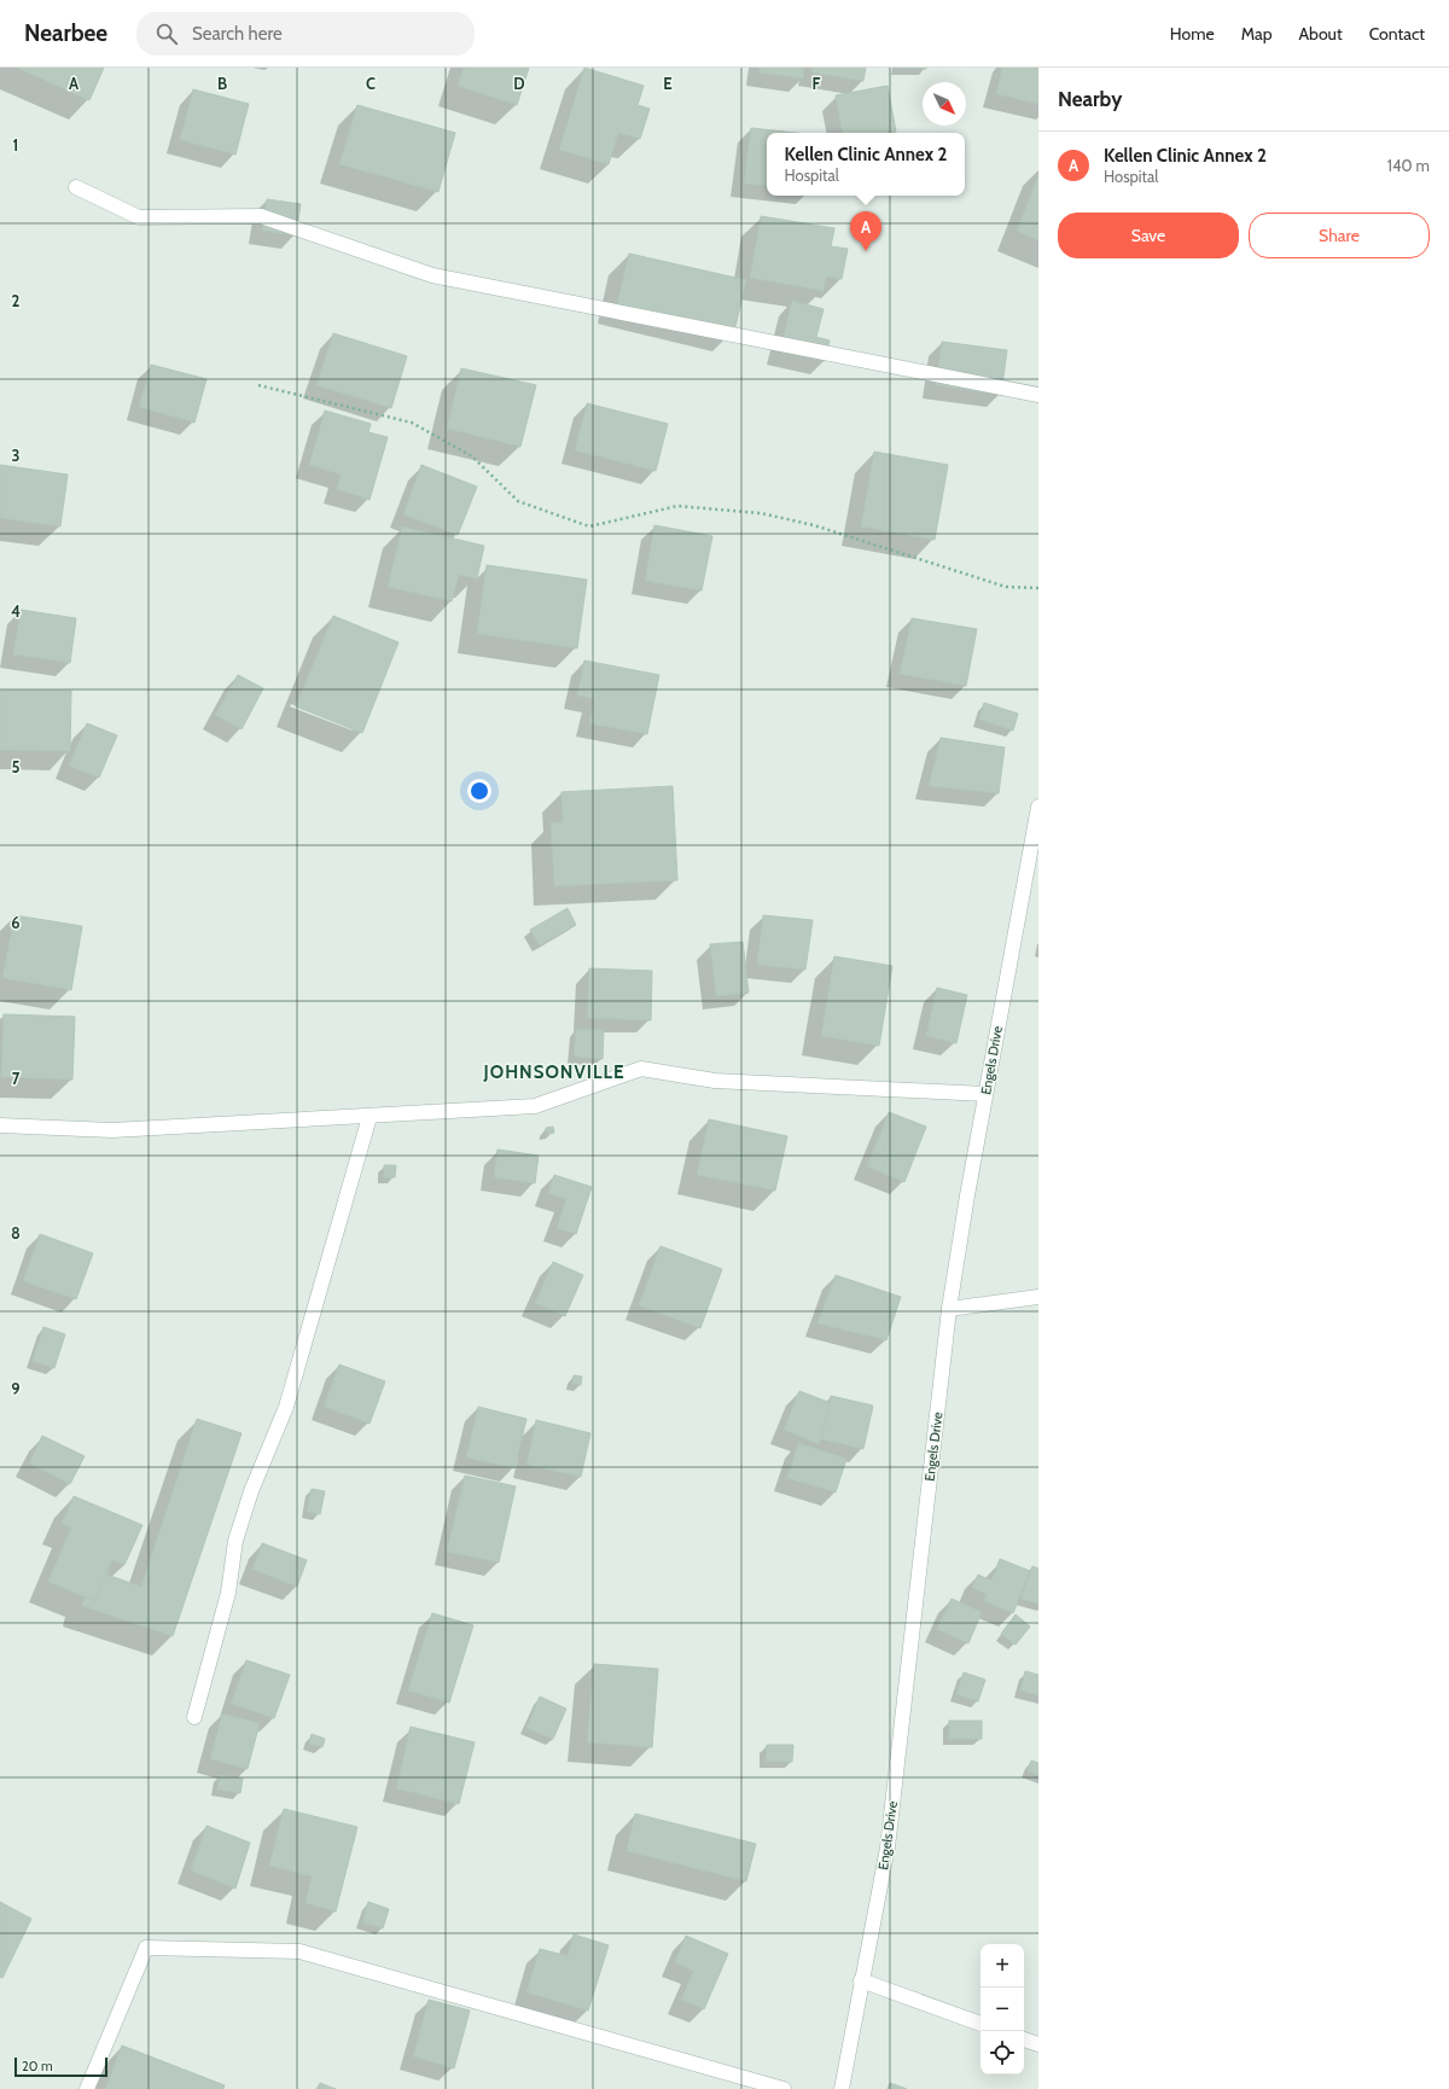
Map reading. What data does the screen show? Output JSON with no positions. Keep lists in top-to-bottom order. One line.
{"streets":{"street":["Engels Drive"]},"districts":["JOHNSONVILLE"],"scale_bar":"20 m","north":"bottom right","page":{"header":"Nearbee","search":"Search here","nav":["Home","Map","About","Contact"],"heading":"Nearby","list":[{"mark":"A","name":"Kellen Clinic Annex 2","note":"Hospital","value":"140 m"}],"popup":["Kellen Clinic Annex 2","Hospital"],"buttons":["Save","Share"],"pins":"A","map_buttons":["+","−"],"scale":"20 m"},"grid":{"columns":["A","B","C","D","E","F"],"rows":["1","2","3","4","5","6","7","8","9"]}}
